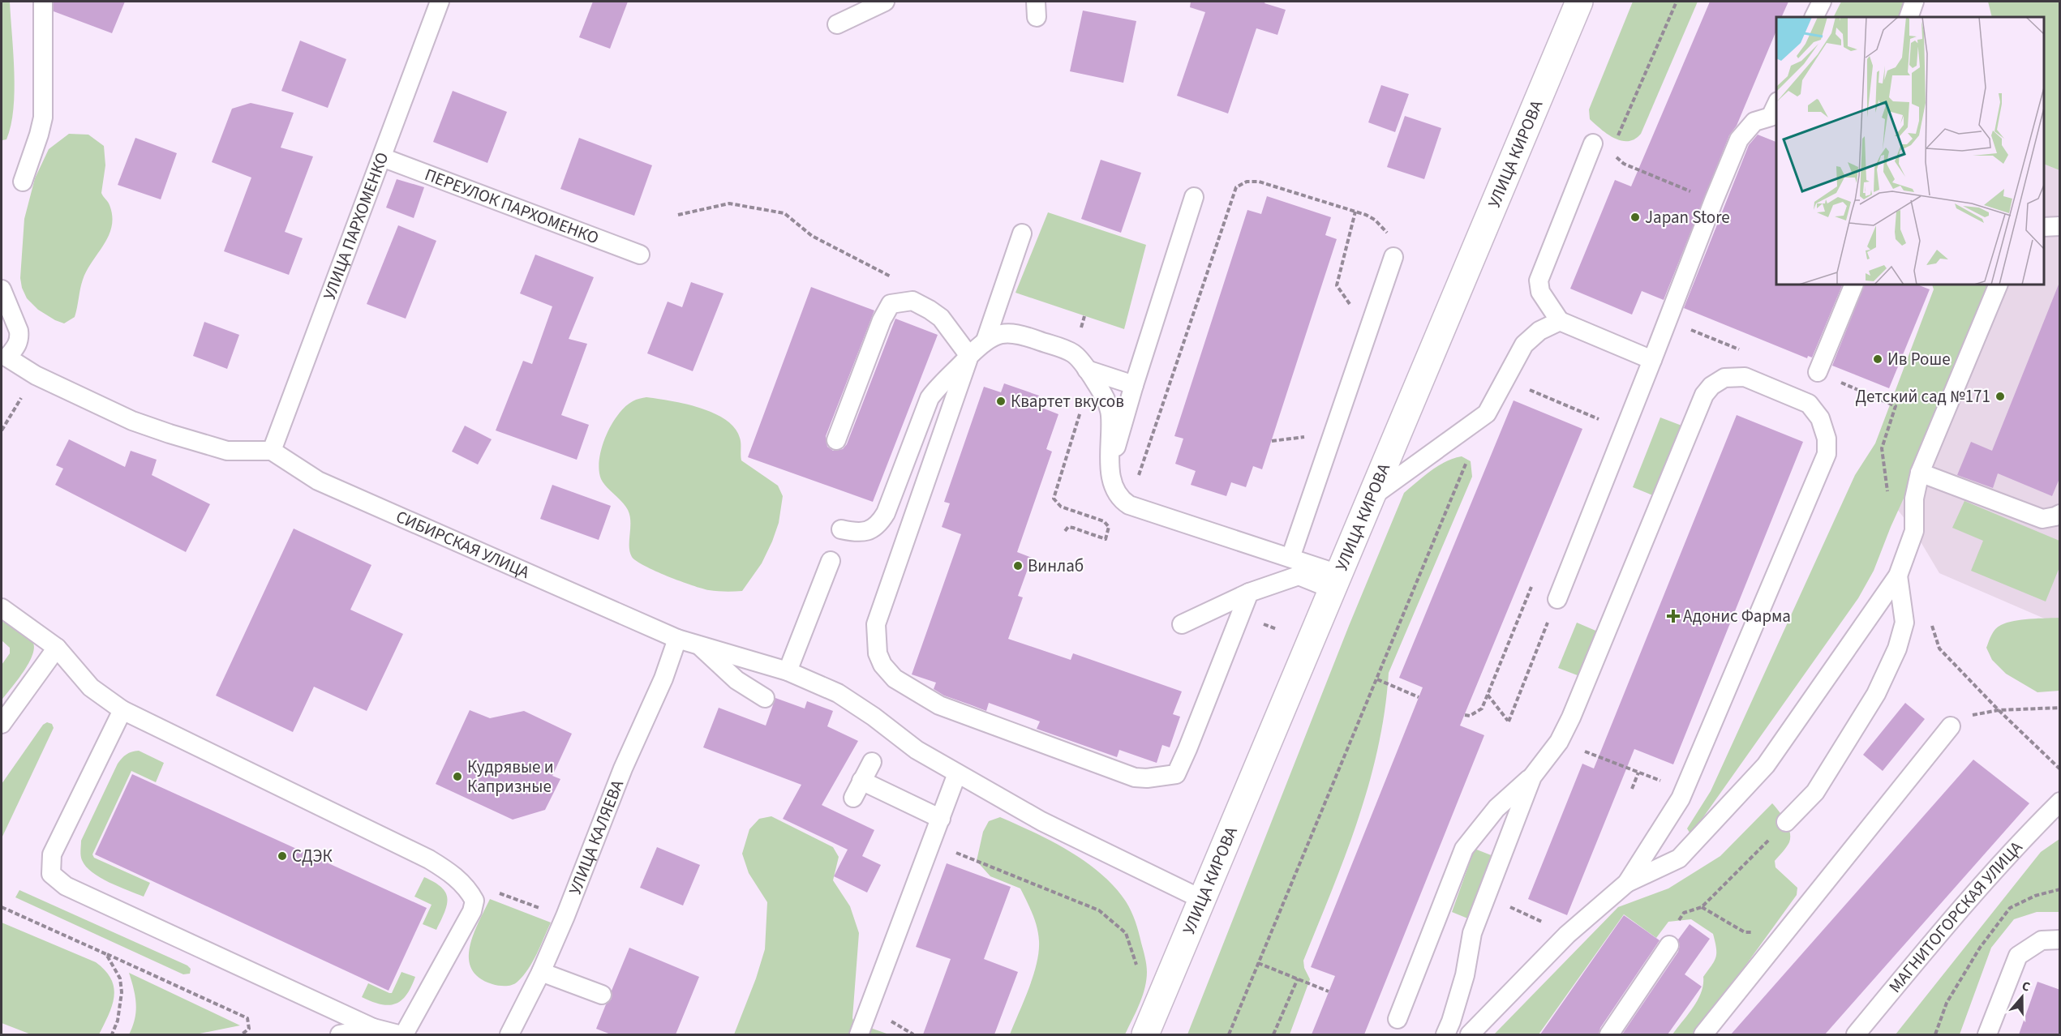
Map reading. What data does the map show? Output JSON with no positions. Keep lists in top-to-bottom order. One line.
{"streets":{"street":["УЛИЦА КИРОВА"],"lane":["ПЕРЕУЛОК ПАРХОМЕНКО","УЛИЦА ПАРХОМЕНКО","СИБИРСКАЯ УЛИЦА","УЛИЦА КАЛЯЕВА","МАГНИТОГОРСКАЯ УЛИЦА"]},"crossings":[["УЛИЦА КИРОВА","СИБИРСКАЯ УЛИЦА"],["ПЕРЕУЛОК ПАРХОМЕНКО","УЛИЦА ПАРХОМЕНКО"],["УЛИЦА ПАРХОМЕНКО","СИБИРСКАЯ УЛИЦА"],["СИБИРСКАЯ УЛИЦА","УЛИЦА КАЛЯЕВА"]],"places":{"other":["Japan Store","Ив Роше","Детский сад №171","Квартет вкусов","Винлаб","Кудрявые и Капризные","СДЭК"],"health":["Адонис Фарма"]},"north":"top"}
